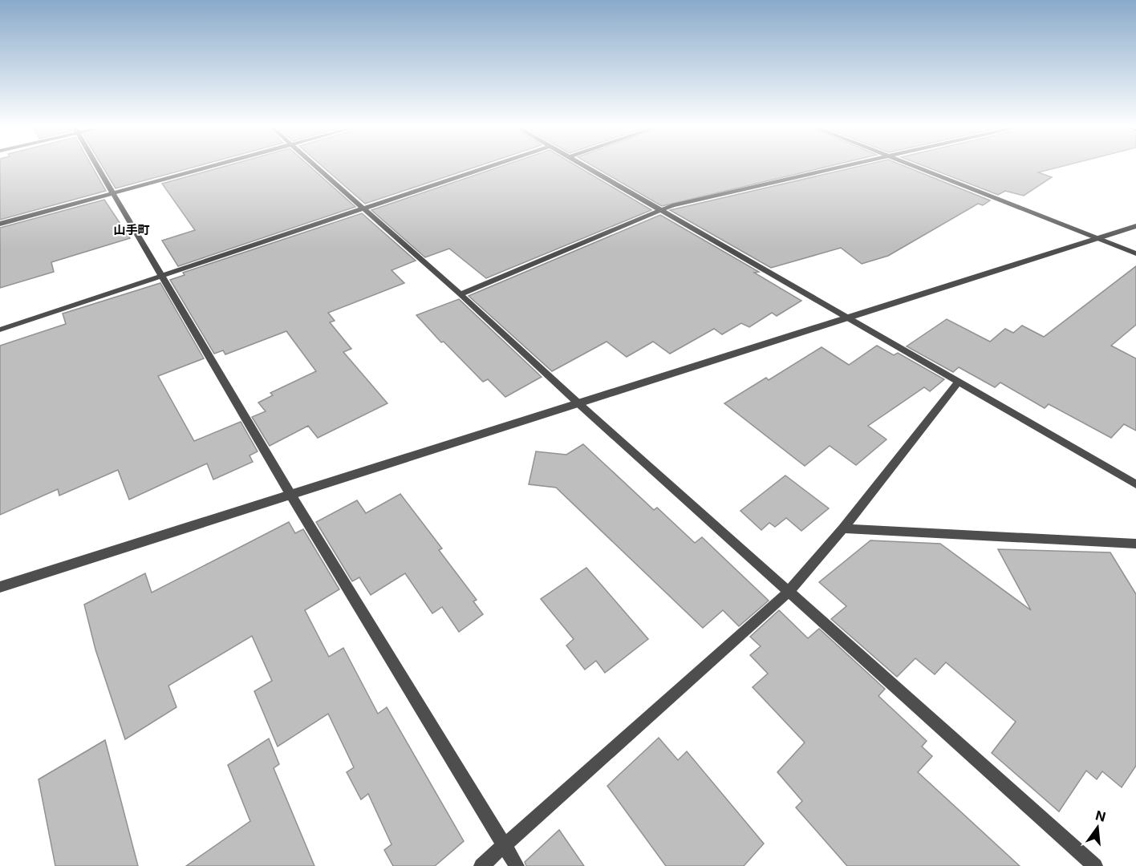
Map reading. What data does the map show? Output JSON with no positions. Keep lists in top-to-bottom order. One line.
{"districts":["山手町"],"north":"top"}
